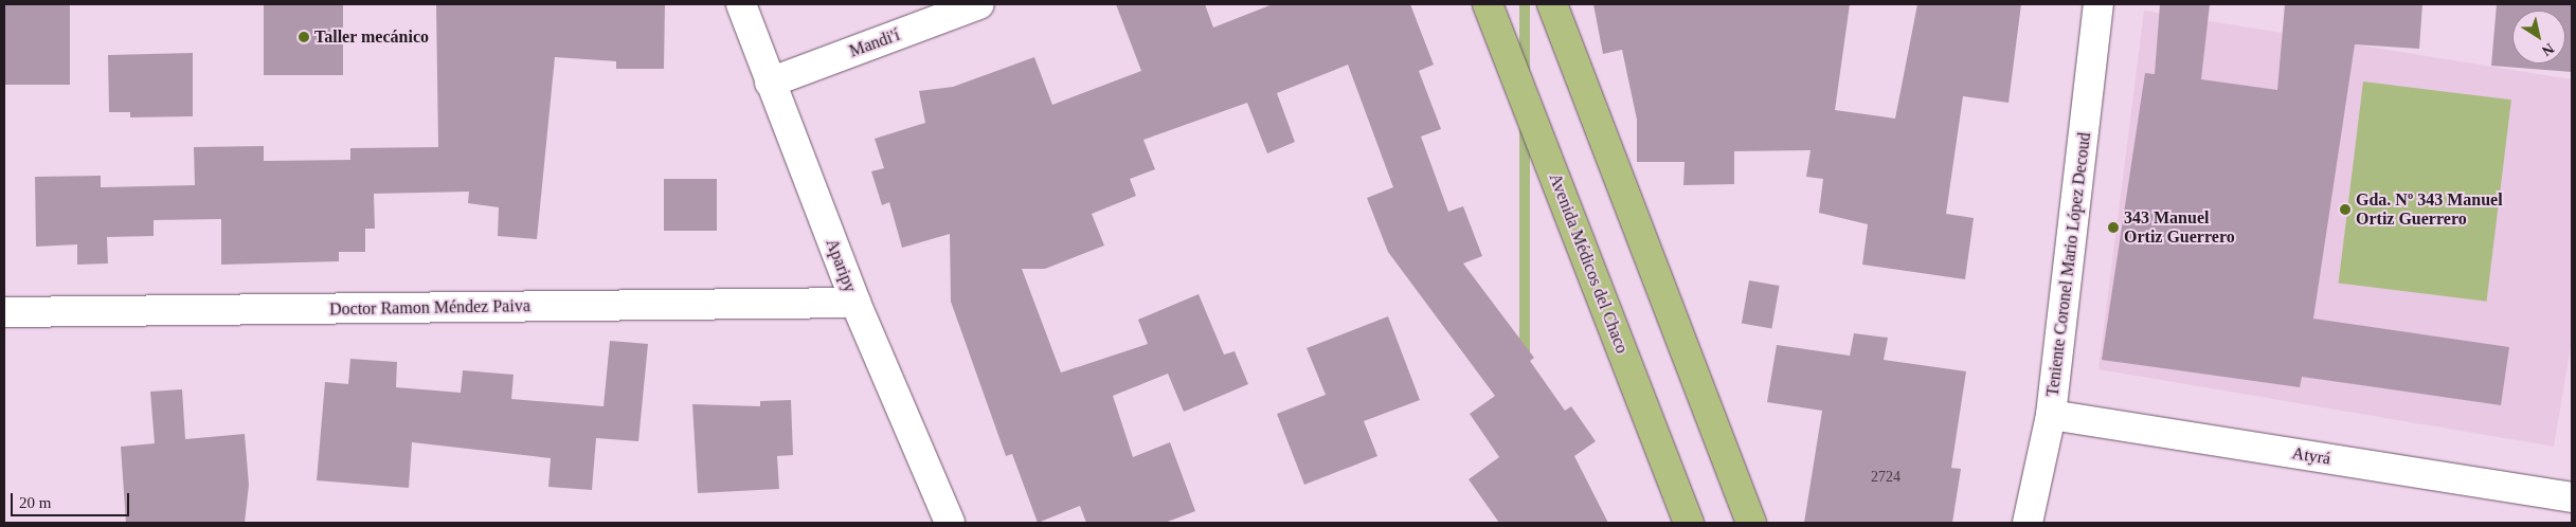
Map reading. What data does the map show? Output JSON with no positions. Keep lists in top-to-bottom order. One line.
{"streets":{"main road":["Avenida Médicos del Chaco"],"street":["Mandi'í","Teniente Coronel Mario López Decoud","Aparipy","Doctor Ramon Méndez Paiva","Atyrá"]},"crossings":[["Mandi'í","Aparipy"],["Teniente Coronel Mario López Decoud","Atyrá"],["Aparipy","Doctor Ramon Méndez Paiva"]],"places":["Taller mecánico","Gda. Nº 343 Manuel Ortiz Guerrero","343 Manuel Ortiz Guerrero"],"house_numbers":["2724"],"scale_bar":"20 m","north":"bottom right"}
